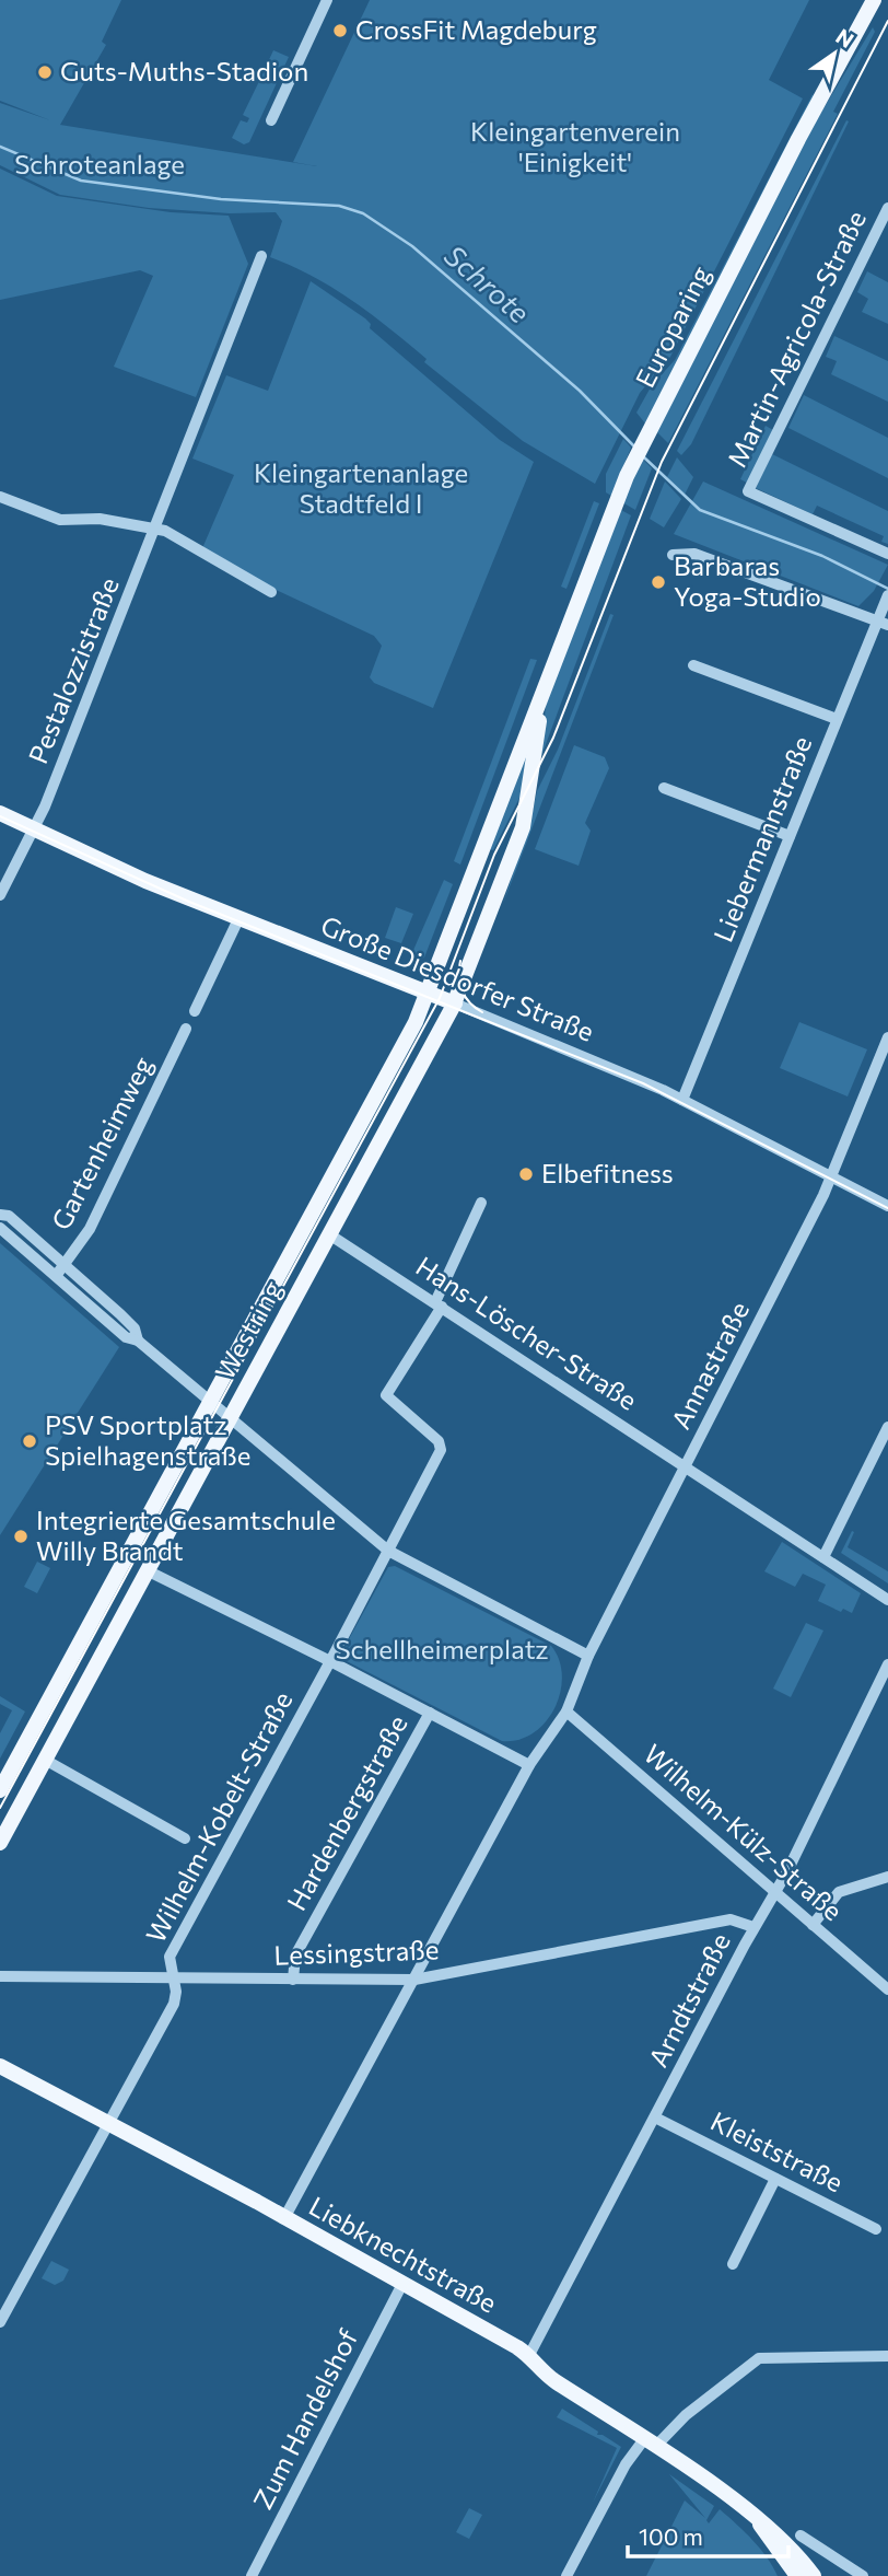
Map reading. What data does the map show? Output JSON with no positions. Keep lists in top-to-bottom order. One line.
{"streets":{"main road":["Europaring","Große Diesdorfer Straße","Westring","Liebknechtstraße"],"street":["Martin-Agricola-Straße","Pestalozzistraße","Liebermannstraße","Gartenheimweg","Hans-Löscher-Straße","Annastraße","Hardenbergstraße","Wilhelm-Kobelt-Straße","Wilhelm-Külz-Straße","Lessingstraße","Arndtstraße","Kleiststraße","Zum Handelshof"]},"crossings":[["Europaring","Große Diesdorfer Straße"],["Europaring","Westring"],["Pestalozzistraße","Große Diesdorfer Straße"],["Liebermannstraße","Große Diesdorfer Straße"],["Große Diesdorfer Straße","Westring"],["Große Diesdorfer Straße","Annastraße"],["Westring","Hans-Löscher-Straße"],["Hans-Löscher-Straße","Annastraße"],["Annastraße","Wilhelm-Külz-Straße"],["Annastraße","Lessingstraße"],["Annastraße","Liebknechtstraße"],["Hardenbergstraße","Lessingstraße"],["Wilhelm-Kobelt-Straße","Lessingstraße"],["Wilhelm-Kobelt-Straße","Liebknechtstraße"],["Wilhelm-Külz-Straße","Arndtstraße"],["Lessingstraße","Arndtstraße"],["Arndtstraße","Kleiststraße"],["Arndtstraße","Liebknechtstraße"],["Liebknechtstraße","Zum Handelshof"]],"water":["Schrote"],"parks":["Kleingartenverein 'Einigkeit'","Schroteanlage","Kleingartenanlage Stadtfeld I","Schellheimerplatz"],"places":["CrossFit Magdeburg","Guts-Muths-Stadion","Barbaras Yoga-Studio","Elbefitness","PSV Sportplatz Spielhagenstraße","Integrierte Gesamtschule Willy Brandt"],"scale_bar":"100 m","north":"top right"}
